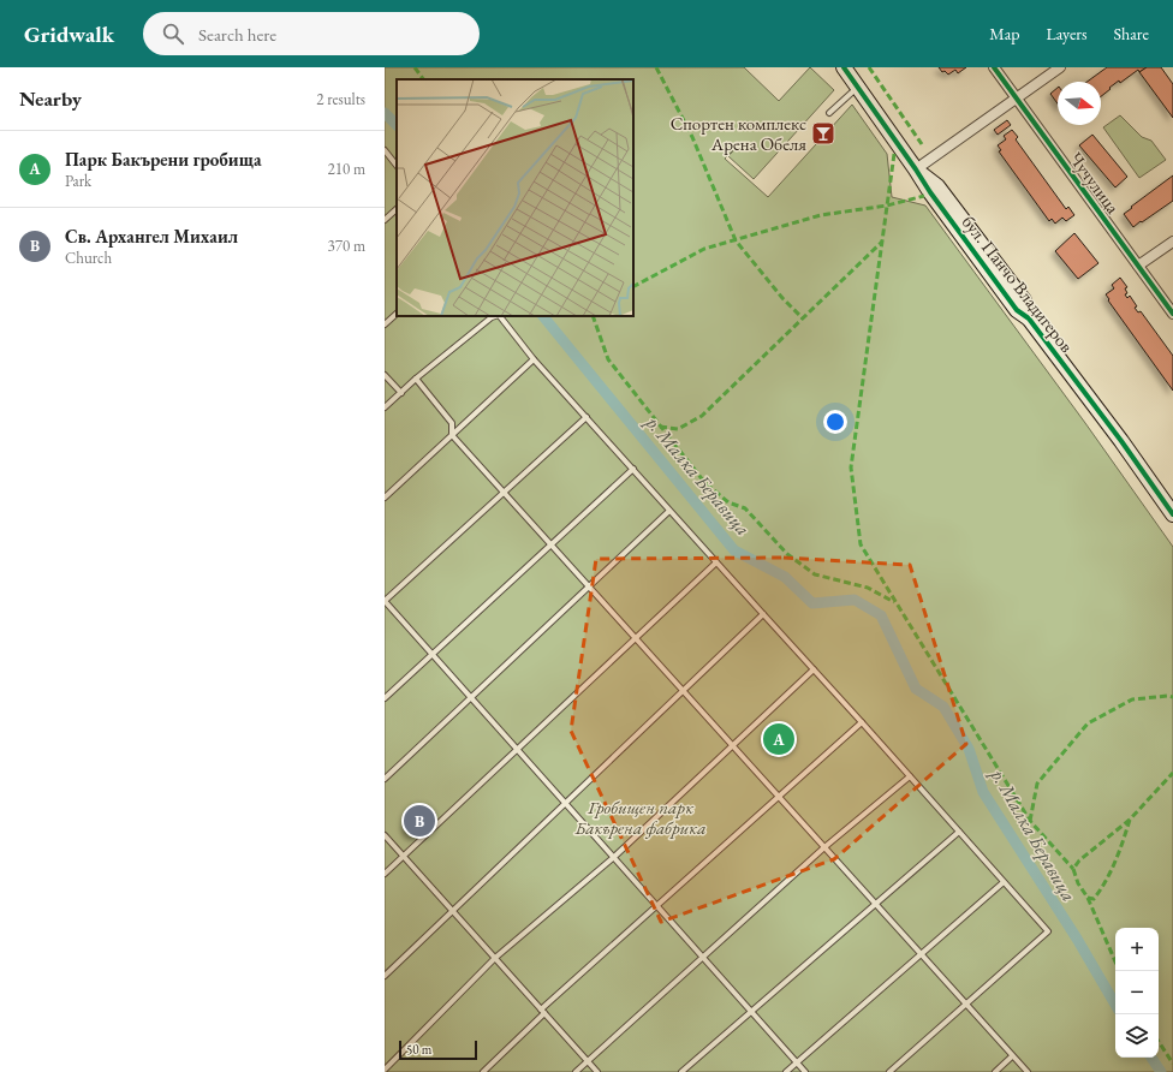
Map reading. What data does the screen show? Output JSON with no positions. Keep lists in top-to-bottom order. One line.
{"streets":{"street":["Чучулица","бул. Панчо Владигеров"]},"water":["р. Малка Беравица"],"parks":["Гробищен парк Бакърена фабрика"],"places":{"bar":["Спортен комплекс Арена Обеля"]},"scale_bar":"50 m","north":"right","page":{"header":"Gridwalk","search":"Search here","nav":["Map","Layers","Share"],"heading":["Nearby","2 results"],"list":[{"mark":"A","name":"Парк Бакърени гробища","note":"Park","value":"210 m"},{"mark":"B","name":"Св. Архангел Михаил","note":"Church","value":"370 m"}],"pins":["A","B"],"map_buttons":["+","−"],"scale":"50 m"}}
